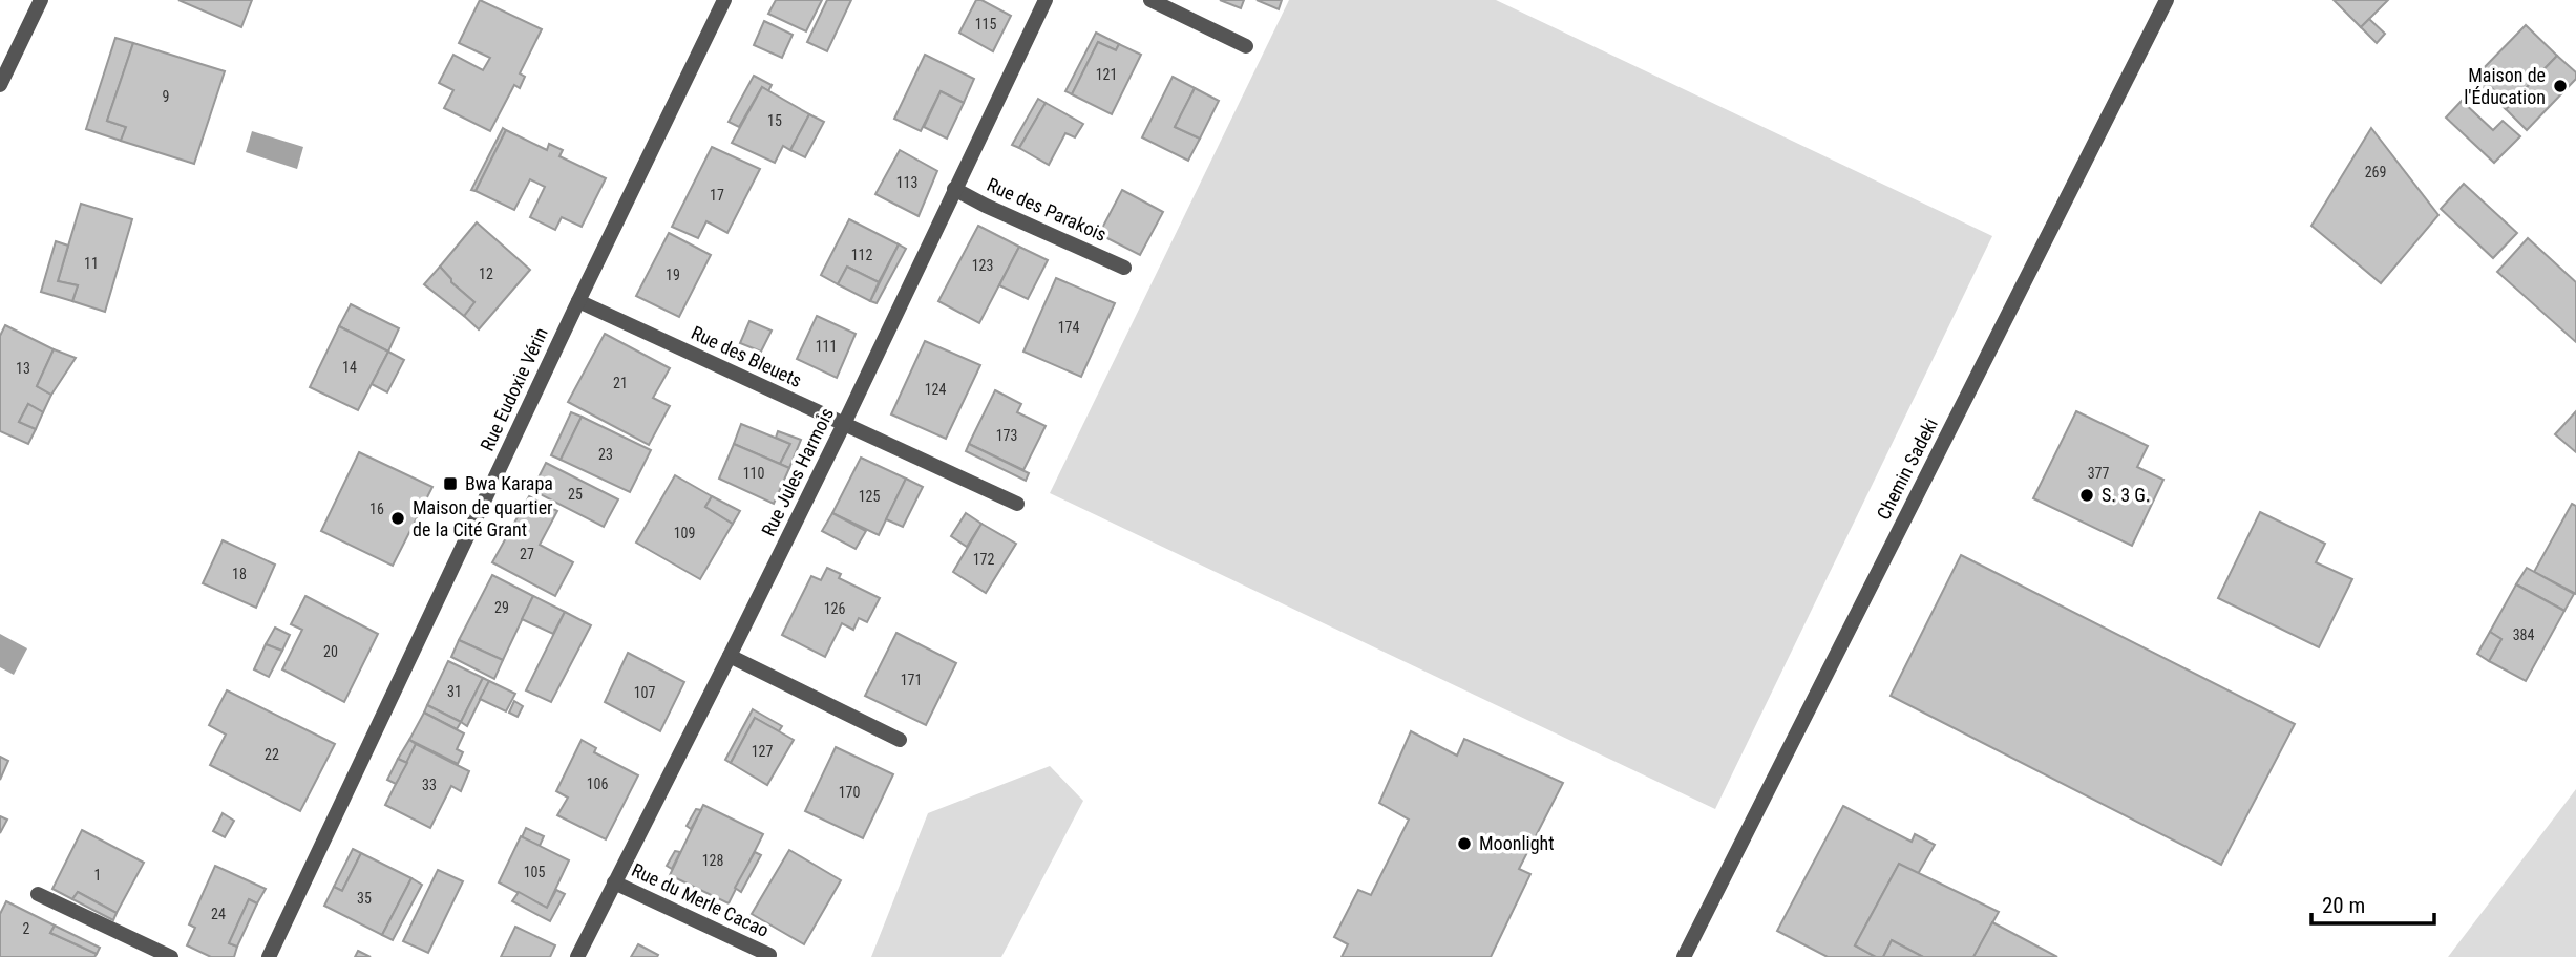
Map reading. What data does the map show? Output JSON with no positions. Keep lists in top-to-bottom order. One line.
{"streets":{"street":["Rue des Parakois","Rue des Bleuets","Rue Eudoxie Vérin","Chemin Sadeki","Rue Jules Harmois","Rue du Merle Cacao"]},"crossings":[["Rue des Parakois","Rue Jules Harmois"],["Rue des Bleuets","Rue Eudoxie Vérin"],["Rue des Bleuets","Rue Jules Harmois"],["Rue Jules Harmois","Rue du Merle Cacao"]],"places":{"other":["Maison de l'Éducation","S. 3 G.","Maison de quartier de la Cité Grant","Moonlight"],"transit":["Bwa Karapa"]},"house_numbers":["115","121","9","15","269","113","17","112","11","123","12","19","174","111","14","13","21","124","173","23","110","377","25","125","16","109","27","172","18","29","126","384","20","171","31","107","127","22","106","33","170","128","105","1","35","24","2"],"scale_bar":"20 m"}
